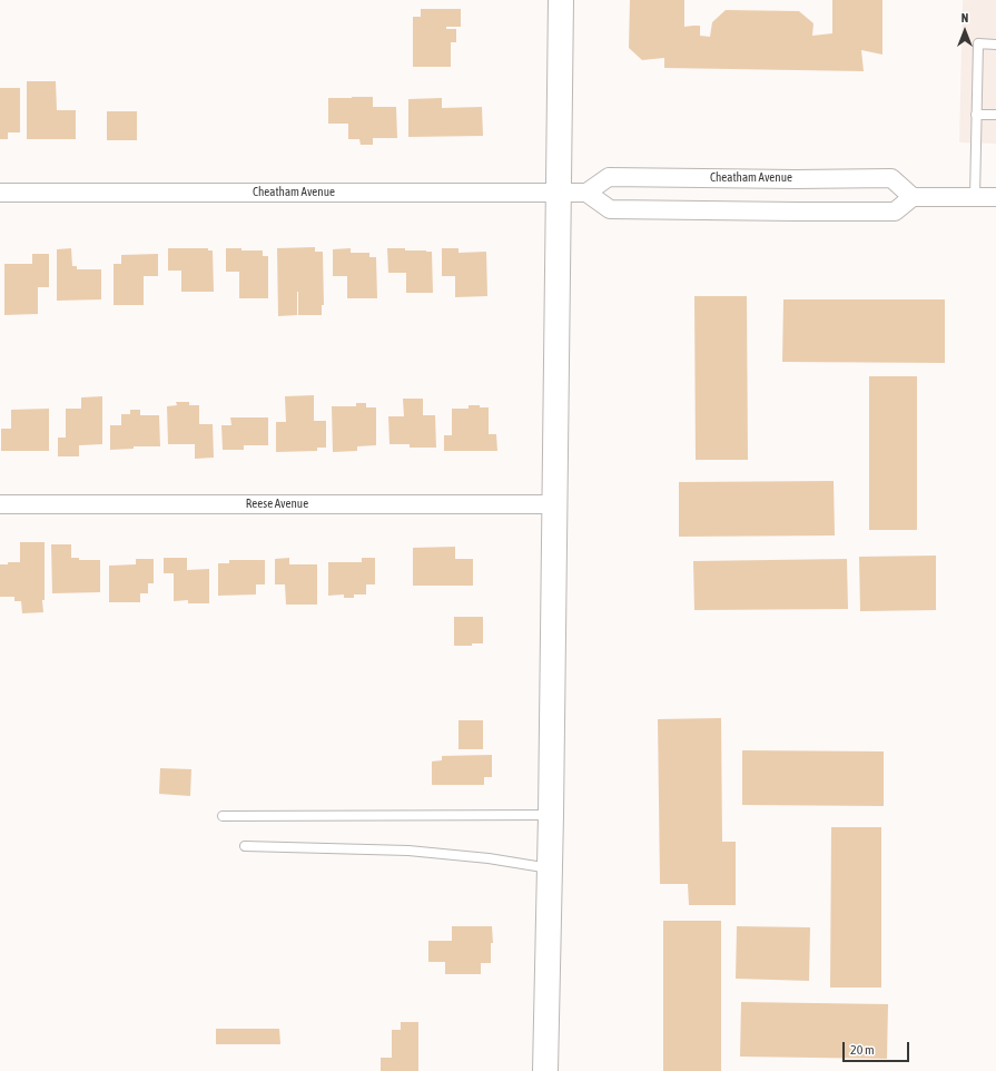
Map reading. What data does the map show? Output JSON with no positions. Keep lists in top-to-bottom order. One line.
{"streets":{"street":["Cheatham Avenue","Reese Avenue"]},"scale_bar":"20 m","north":"top"}
